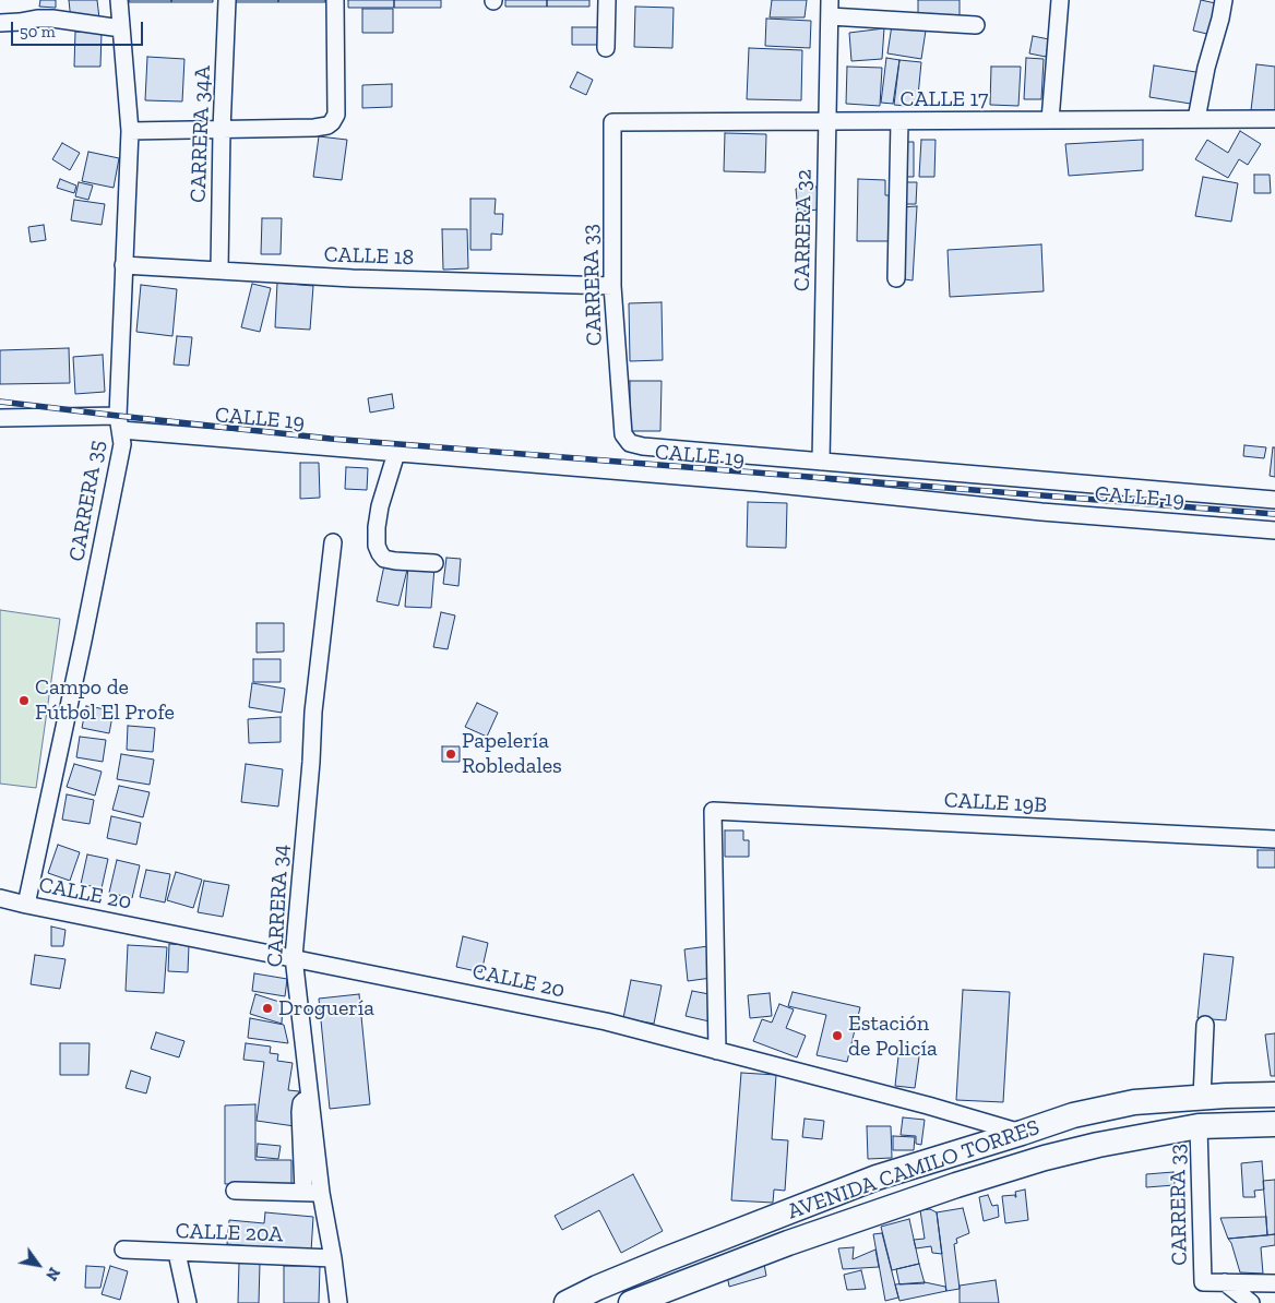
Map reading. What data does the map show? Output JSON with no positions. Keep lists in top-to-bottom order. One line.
{"streets":{"main road":["AVENIDA CAMILO TORRES"],"street":["CALLE 17","CARRERA 34A","CARRERA 32","CALLE 18","CARRERA 33","CALLE 19","CARRERA 35","CALLE 19B","CALLE 20","CARRERA 34","CALLE 20A"]},"crossings":[["CALLE 17","CARRERA 32"],["CALLE 17","CARRERA 33"],["CARRERA 34A","CALLE 18"],["CARRERA 32","CALLE 19"],["CALLE 18","CARRERA 33"],["CALLE 18","CARRERA 35"],["CARRERA 33","CALLE 19"],["CARRERA 33","AVENIDA CAMILO TORRES"],["CALLE 19","CARRERA 35"],["CARRERA 35","CALLE 20"],["CALLE 19B","CALLE 20"],["CALLE 20","CARRERA 34"],["CALLE 20","AVENIDA CAMILO TORRES"],["CARRERA 34","CALLE 20A"]],"places":["Campo de Fútbol El Profe","Papelería Robledales","Droguería","Estación de Policía"],"scale_bar":"50 m","north":"bottom right"}
